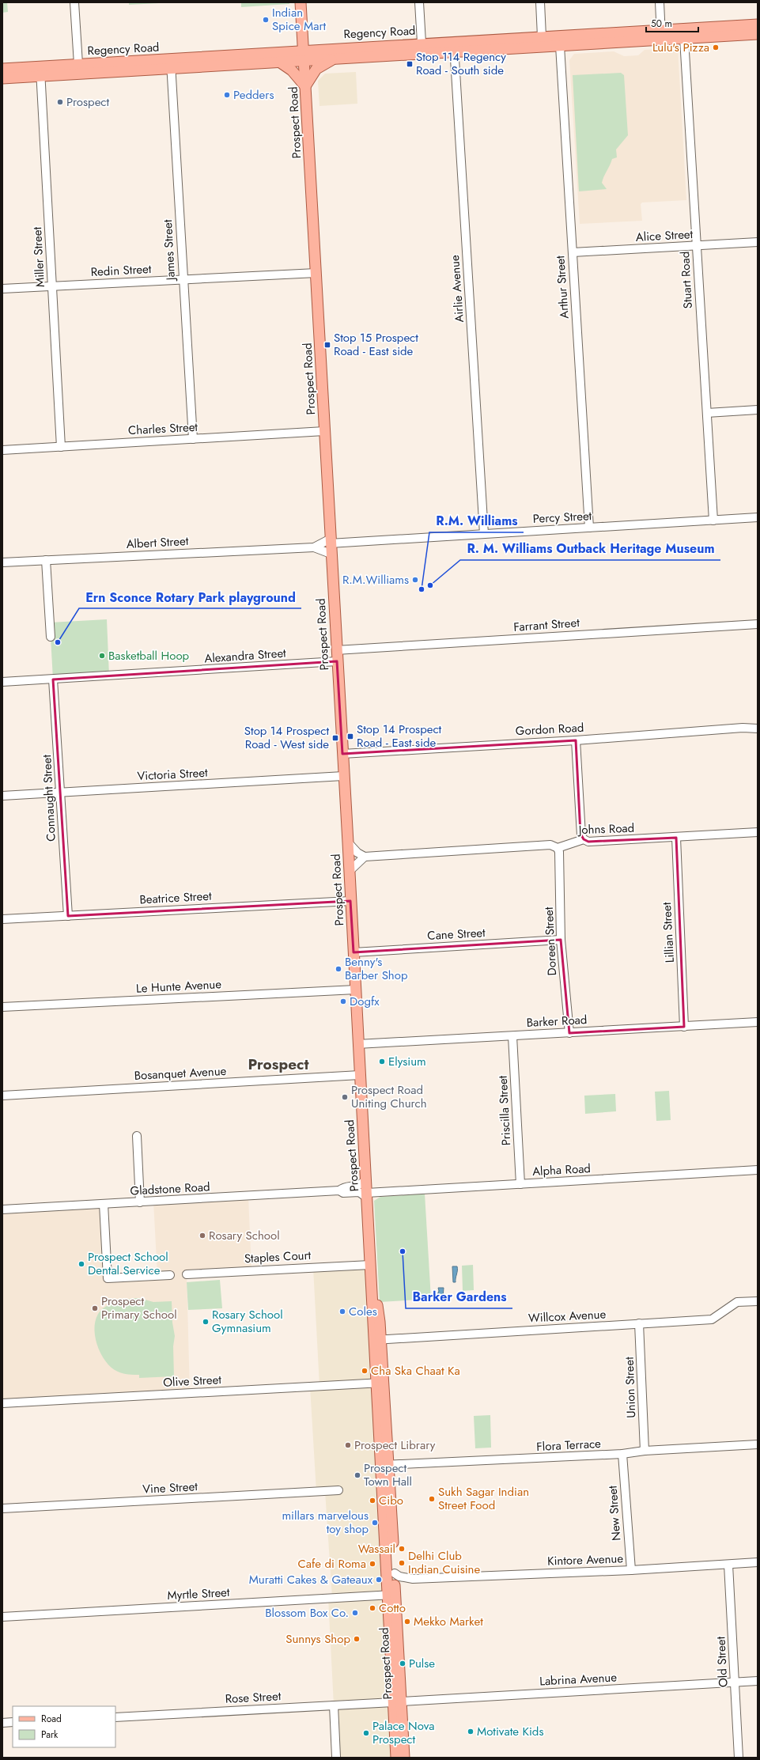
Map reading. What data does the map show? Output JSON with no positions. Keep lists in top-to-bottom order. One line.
{"streets":{"main road":["Regency Road","Prospect Road"],"street":["Alice Street","James Street","Miller Street","Redin Street","Stuart Road","Arthur Street","Airlie Avenue","Charles Street","Percy Street","Albert Street","Farrant Street","Alexandra Street","Gordon Road","Victoria Street","Connaught Street","Johns Road","Beatrice Street","Lillian Street","Cane Street","Doreen Street","Le Hunte Avenue","Barker Road","Bosanquet Avenue","Priscilla Street","Alpha Road","Gladstone Road","Staples Court","Willcox Avenue","Olive Street","Union Street","Flora Terrace","Vine Street","New Street","Kintore Avenue","Myrtle Street","Old Street","Labrina Avenue","Rose Street"]},"crossings":[["Regency Road","Prospect Road"],["Regency Road","James Street"],["Regency Road","Miller Street"],["Regency Road","Stuart Road"],["Regency Road","Arthur Street"],["Regency Road","Airlie Avenue"],["Prospect Road","Redin Street"],["Prospect Road","Charles Street"],["Prospect Road","Percy Street"],["Prospect Road","Albert Street"],["Prospect Road","Farrant Street"],["Prospect Road","Alexandra Street"],["Prospect Road","Gordon Road"],["Prospect Road","Victoria Street"],["Prospect Road","Beatrice Street"],["Prospect Road","Cane Street"],["Prospect Road","Le Hunte Avenue"],["Prospect Road","Barker Road"],["Prospect Road","Bosanquet Avenue"],["Prospect Road","Alpha Road"],["Prospect Road","Gladstone Road"],["Prospect Road","Staples Court"],["Prospect Road","Willcox Avenue"],["Prospect Road","Olive Street"],["Prospect Road","Flora Terrace"],["Prospect Road","Kintore Avenue"],["Prospect Road","Myrtle Street"],["Prospect Road","Labrina Avenue"],["Prospect Road","Rose Street"],["Alice Street","Stuart Road"],["Alice Street","Arthur Street"],["James Street","Redin Street"],["James Street","Charles Street"],["Miller Street","Redin Street"],["Miller Street","Charles Street"],["Stuart Road","Percy Street"],["Arthur Street","Percy Street"],["Airlie Avenue","Percy Street"],["Percy Street","Albert Street"],["Alexandra Street","Connaught Street"],["Victoria Street","Connaught Street"],["Connaught Street","Beatrice Street"],["Johns Road","Lillian Street"],["Johns Road","Doreen Street"],["Lillian Street","Barker Road"],["Cane Street","Doreen Street"],["Doreen Street","Barker Road"],["Barker Road","Priscilla Street"],["Priscilla Street","Alpha Road"],["Alpha Road","Gladstone Road"],["Willcox Avenue","Union Street"],["Union Street","Flora Terrace"],["Flora Terrace","New Street"],["New Street","Kintore Avenue"],["Kintore Avenue","Myrtle Street"],["Kintore Avenue","Old Street"],["Old Street","Labrina Avenue"],["Labrina Avenue","Rose Street"]],"districts":["Prospect"],"places":{"other":["Indian Spice Mart","Lulu's Pizza","Pedders","Prospect","R.M.Williams","R. M. Williams Outback Heritage Museum","R.M. Williams","Ern Sconce Rotary Park playground","Basketball Hoop","Benny's Barber Shop","Dogfx","Elysium","Prospect Road Uniting Church","Rosary School","Barker Gardens","Prospect School Dental Service","Prospect Primary School","Coles","Rosary School Gymnasium","Cha Ska Chaat Ka","Prospect Library","Prospect Town Hall","Sukh Sagar Indian Street Food","Cibo","millars marvelous toy shop","Wassail","Delhi Club Indian Cuisine","Cafe di Roma","Muratti Cakes & Gateaux","Cotto","Blossom Box Co.","Mekko Market","Sunnys Shop","Pulse","Motivate Kids","Palace Nova Prospect"],"transit":["Stop 114 Regency Road - South side","Stop 15 Prospect Road - East side","Stop 14 Prospect Road - East side","Stop 14 Prospect Road - West side"]},"legend":["Road","Park"],"scale_bar":"50 m"}
